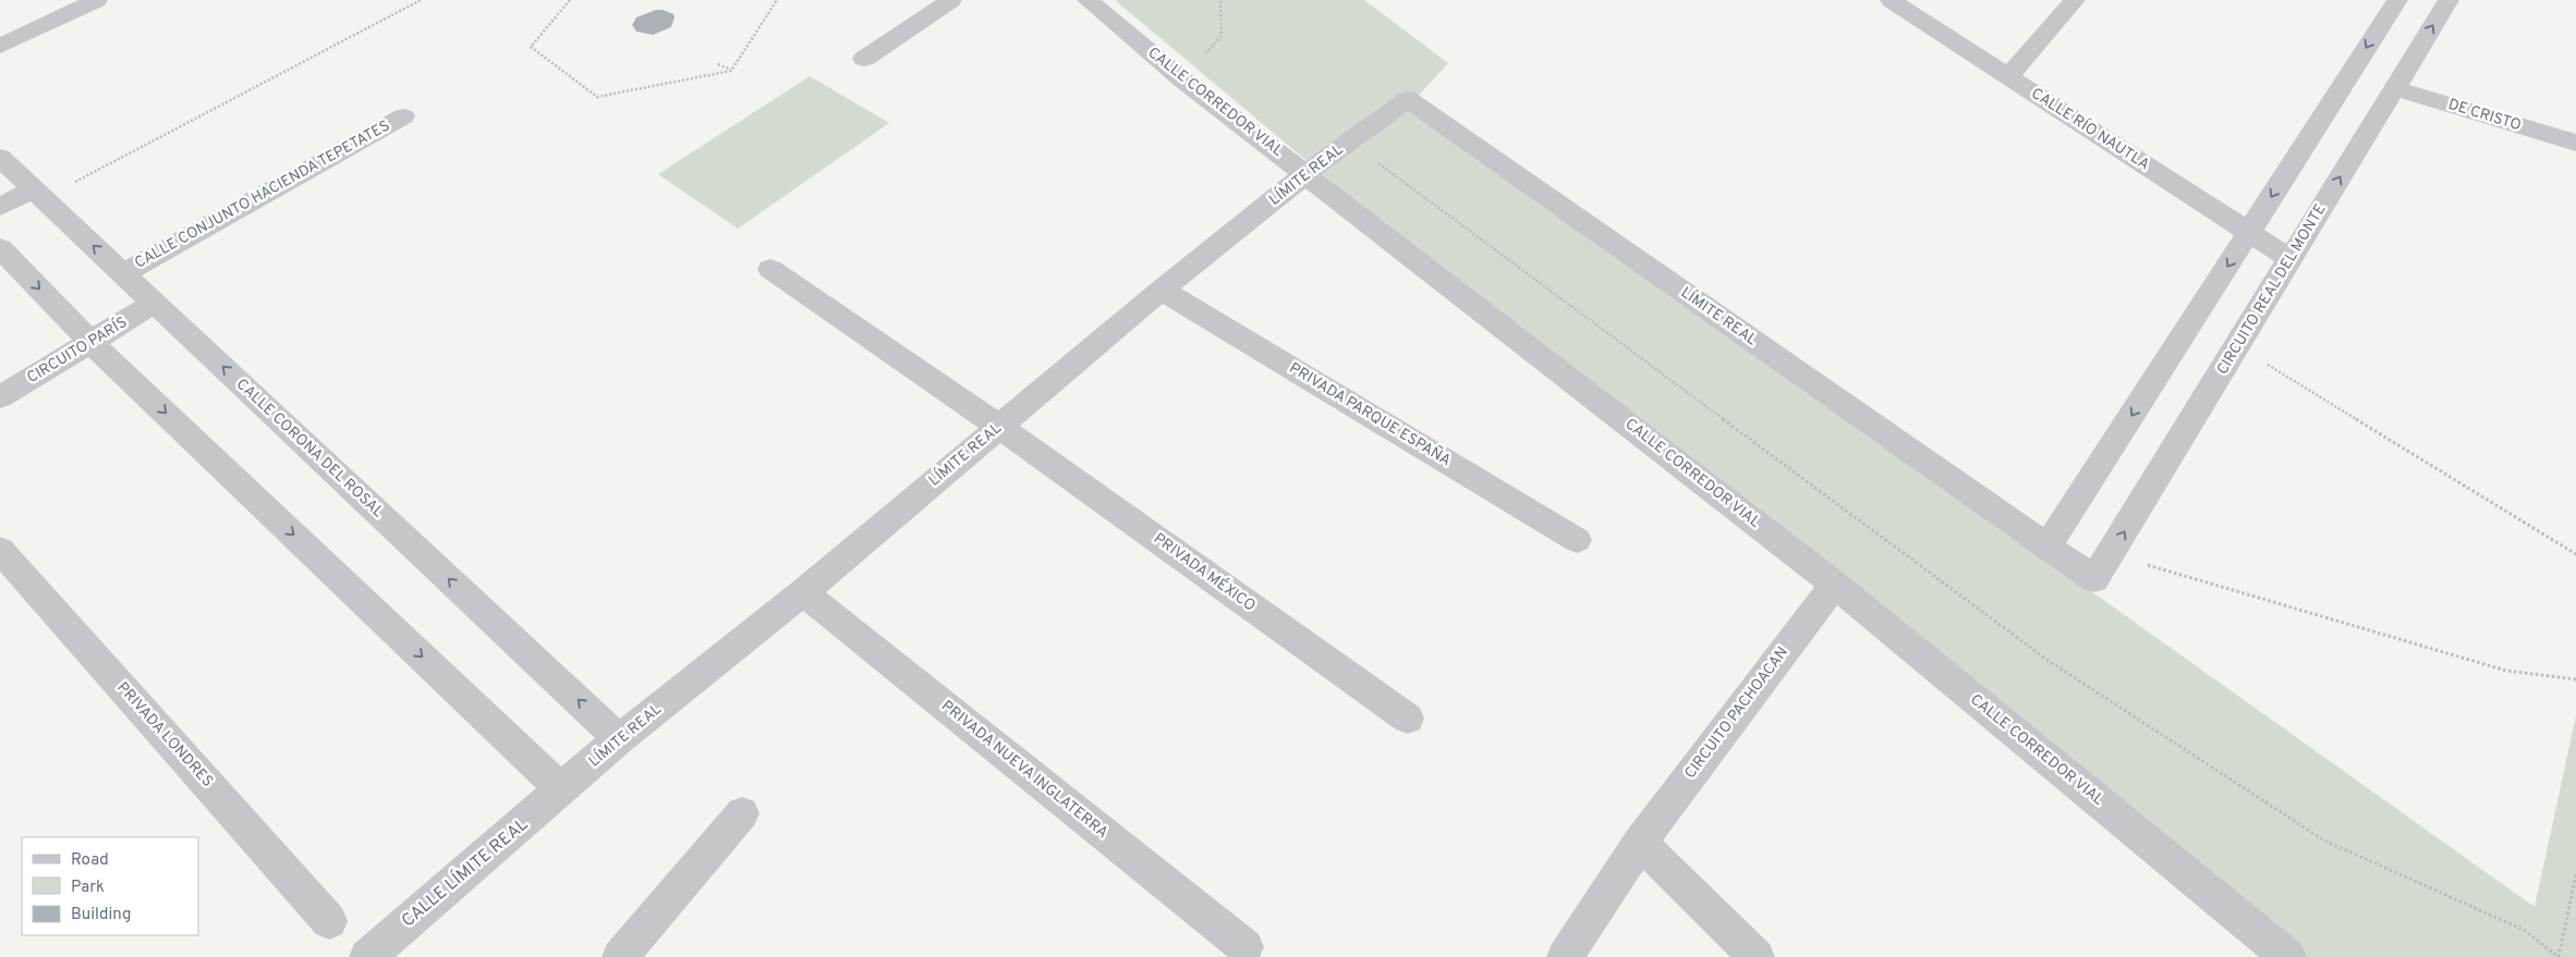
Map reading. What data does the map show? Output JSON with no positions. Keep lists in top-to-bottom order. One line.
{"streets":{"street":["CALLE CORREDOR VIAL","DE CRISTO","CALLE RÍO NAUTLA","LÍMITE REAL","CALLE CONJUNTO HACIENDA TEPETATES","CIRCUITO REAL DEL MONTE","CIRCUITO PARÍS","PRIVADA PARQUE ESPAÑA","CALLE CORONA DEL ROSAL","PRIVADA MÉXICO","CIRCUITO PACHOACAN","PRIVADA LONDRES","PRIVADA NUEVA INGLATERRA","CALLE LÍMITE REAL"]},"crossings":[["CALLE CORREDOR VIAL","LÍMITE REAL"],["CALLE CORREDOR VIAL","CIRCUITO PACHOACAN"],["DE CRISTO","CIRCUITO REAL DEL MONTE"],["CALLE RÍO NAUTLA","CIRCUITO REAL DEL MONTE"],["LÍMITE REAL","CIRCUITO REAL DEL MONTE"],["LÍMITE REAL","PRIVADA PARQUE ESPAÑA"],["LÍMITE REAL","CALLE CORONA DEL ROSAL"],["LÍMITE REAL","PRIVADA MÉXICO"],["LÍMITE REAL","PRIVADA NUEVA INGLATERRA"],["LÍMITE REAL","CALLE LÍMITE REAL"],["CALLE CONJUNTO HACIENDA TEPETATES","CALLE CORONA DEL ROSAL"],["CIRCUITO PARÍS","CALLE CORONA DEL ROSAL"]],"legend":["Road","Park","Building"]}
